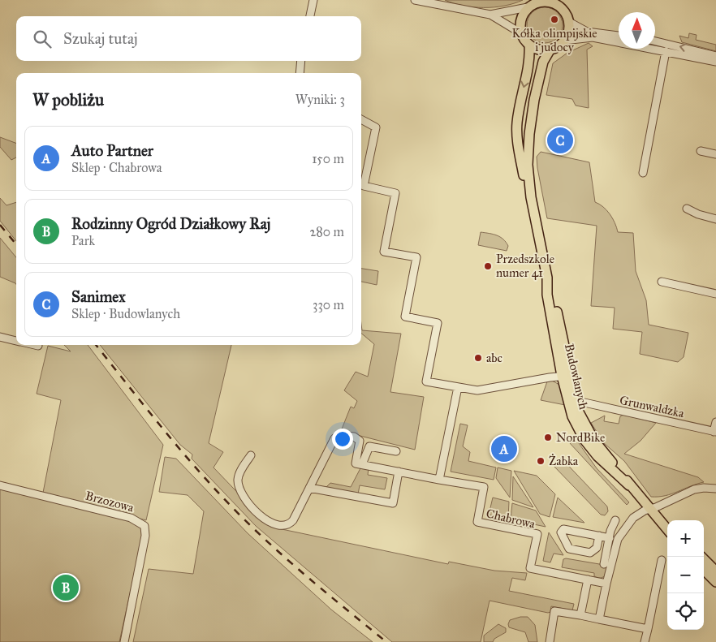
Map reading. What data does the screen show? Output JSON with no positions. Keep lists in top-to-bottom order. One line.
{"streets":{"main road":["Budowlanych"],"street":["Grunwaldzka","Brzozowa","Chabrowa"]},"places":["Kółka olimpijskie i judocy","Przedszkole numer 41","abc","NordBike","Żabka"],"north":"top","page":{"search":"Szukaj tutaj","heading":["W pobliżu","Wyniki: 3"],"pins":["C","A","B"],"list":[{"mark":"A","name":"Auto Partner","note":"Sklep · Chabrowa","value":"150 m"},{"mark":"B","name":"Rodzinny Ogród Działkowy Raj","note":"Park","value":"280 m"},{"mark":"C","name":"Sanimex","note":"Sklep · Budowlanych","value":"330 m"}],"map_buttons":["+","−"]}}
